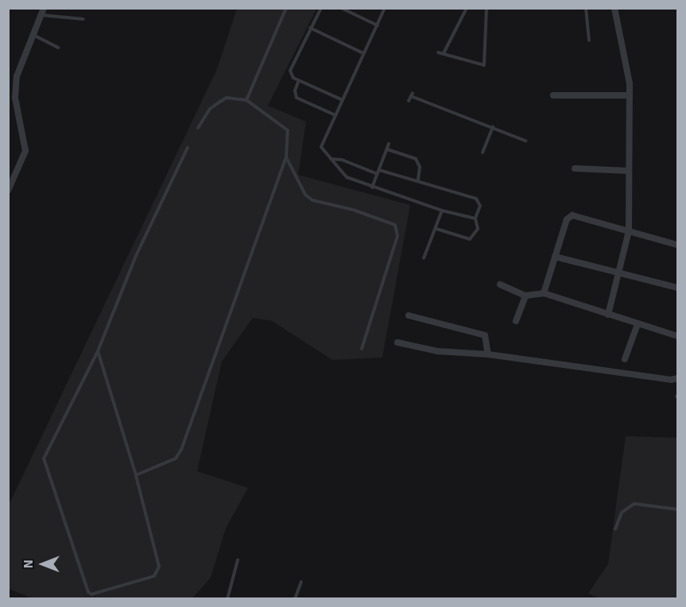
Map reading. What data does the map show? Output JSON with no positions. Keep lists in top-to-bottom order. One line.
{"north":"left"}
